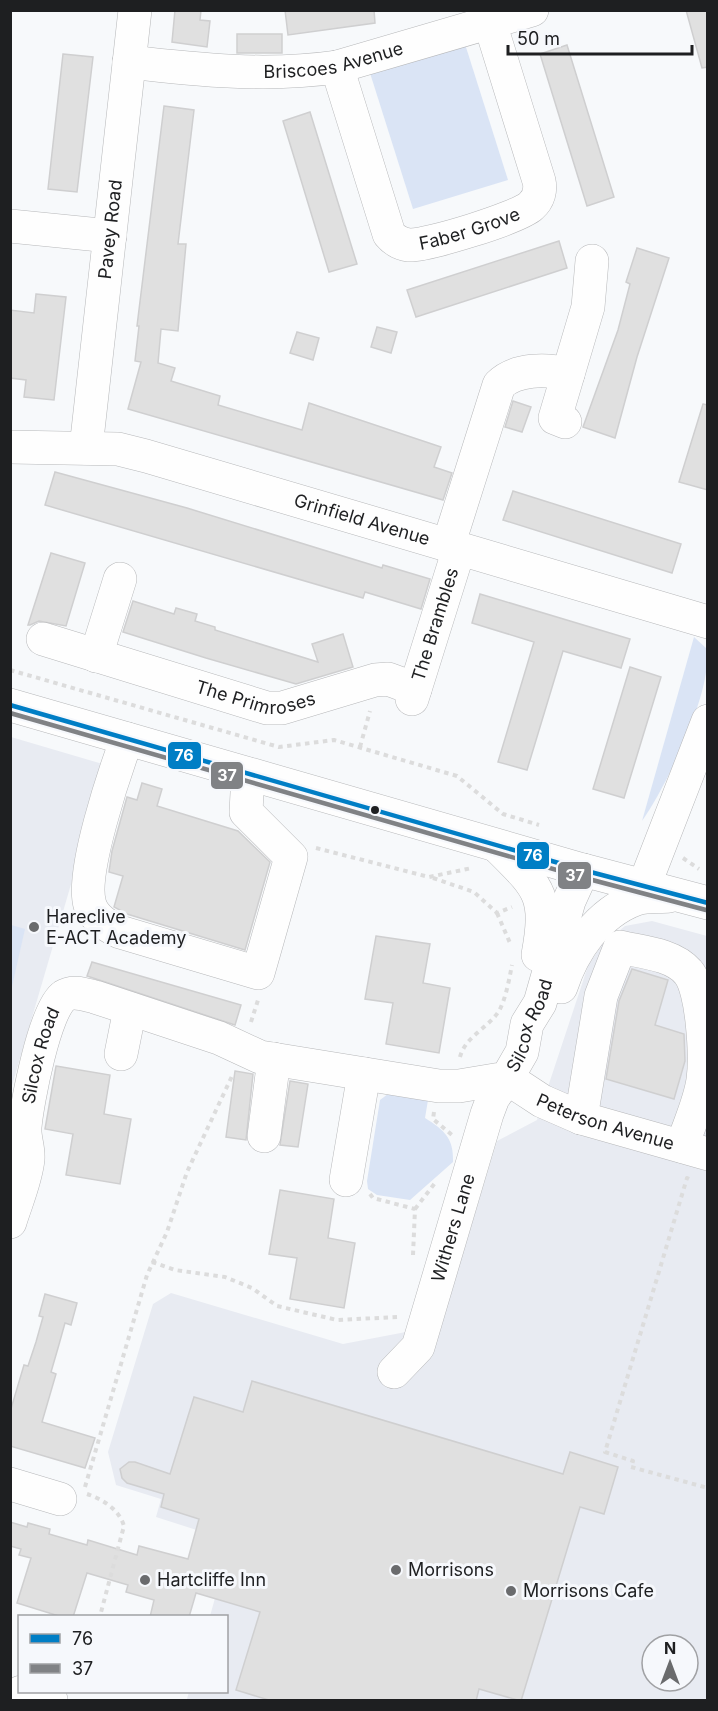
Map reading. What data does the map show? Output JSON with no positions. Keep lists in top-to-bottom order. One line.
{"streets":{"street":["Briscoes Avenue","Faber Grove","Pavey Road","Grinfield Avenue","The Brambles","The Primroses","Silcox Road","Peterson Avenue","Withers Lane"]},"crossings":[["Briscoes Avenue","Faber Grove"],["Briscoes Avenue","Pavey Road"],["Pavey Road","Grinfield Avenue"],["Grinfield Avenue","The Brambles"],["The Brambles","The Primroses"],["Silcox Road","Peterson Avenue"],["Silcox Road","Withers Lane"],["Peterson Avenue","Withers Lane"]],"places":["Hareclive E-ACT Academy","Morrisons","Hartcliffe Inn","Morrisons Cafe"],"lines":["transit line 76","transit line 37"],"legend":["76","37"],"scale_bar":"50 m","north":"top"}
